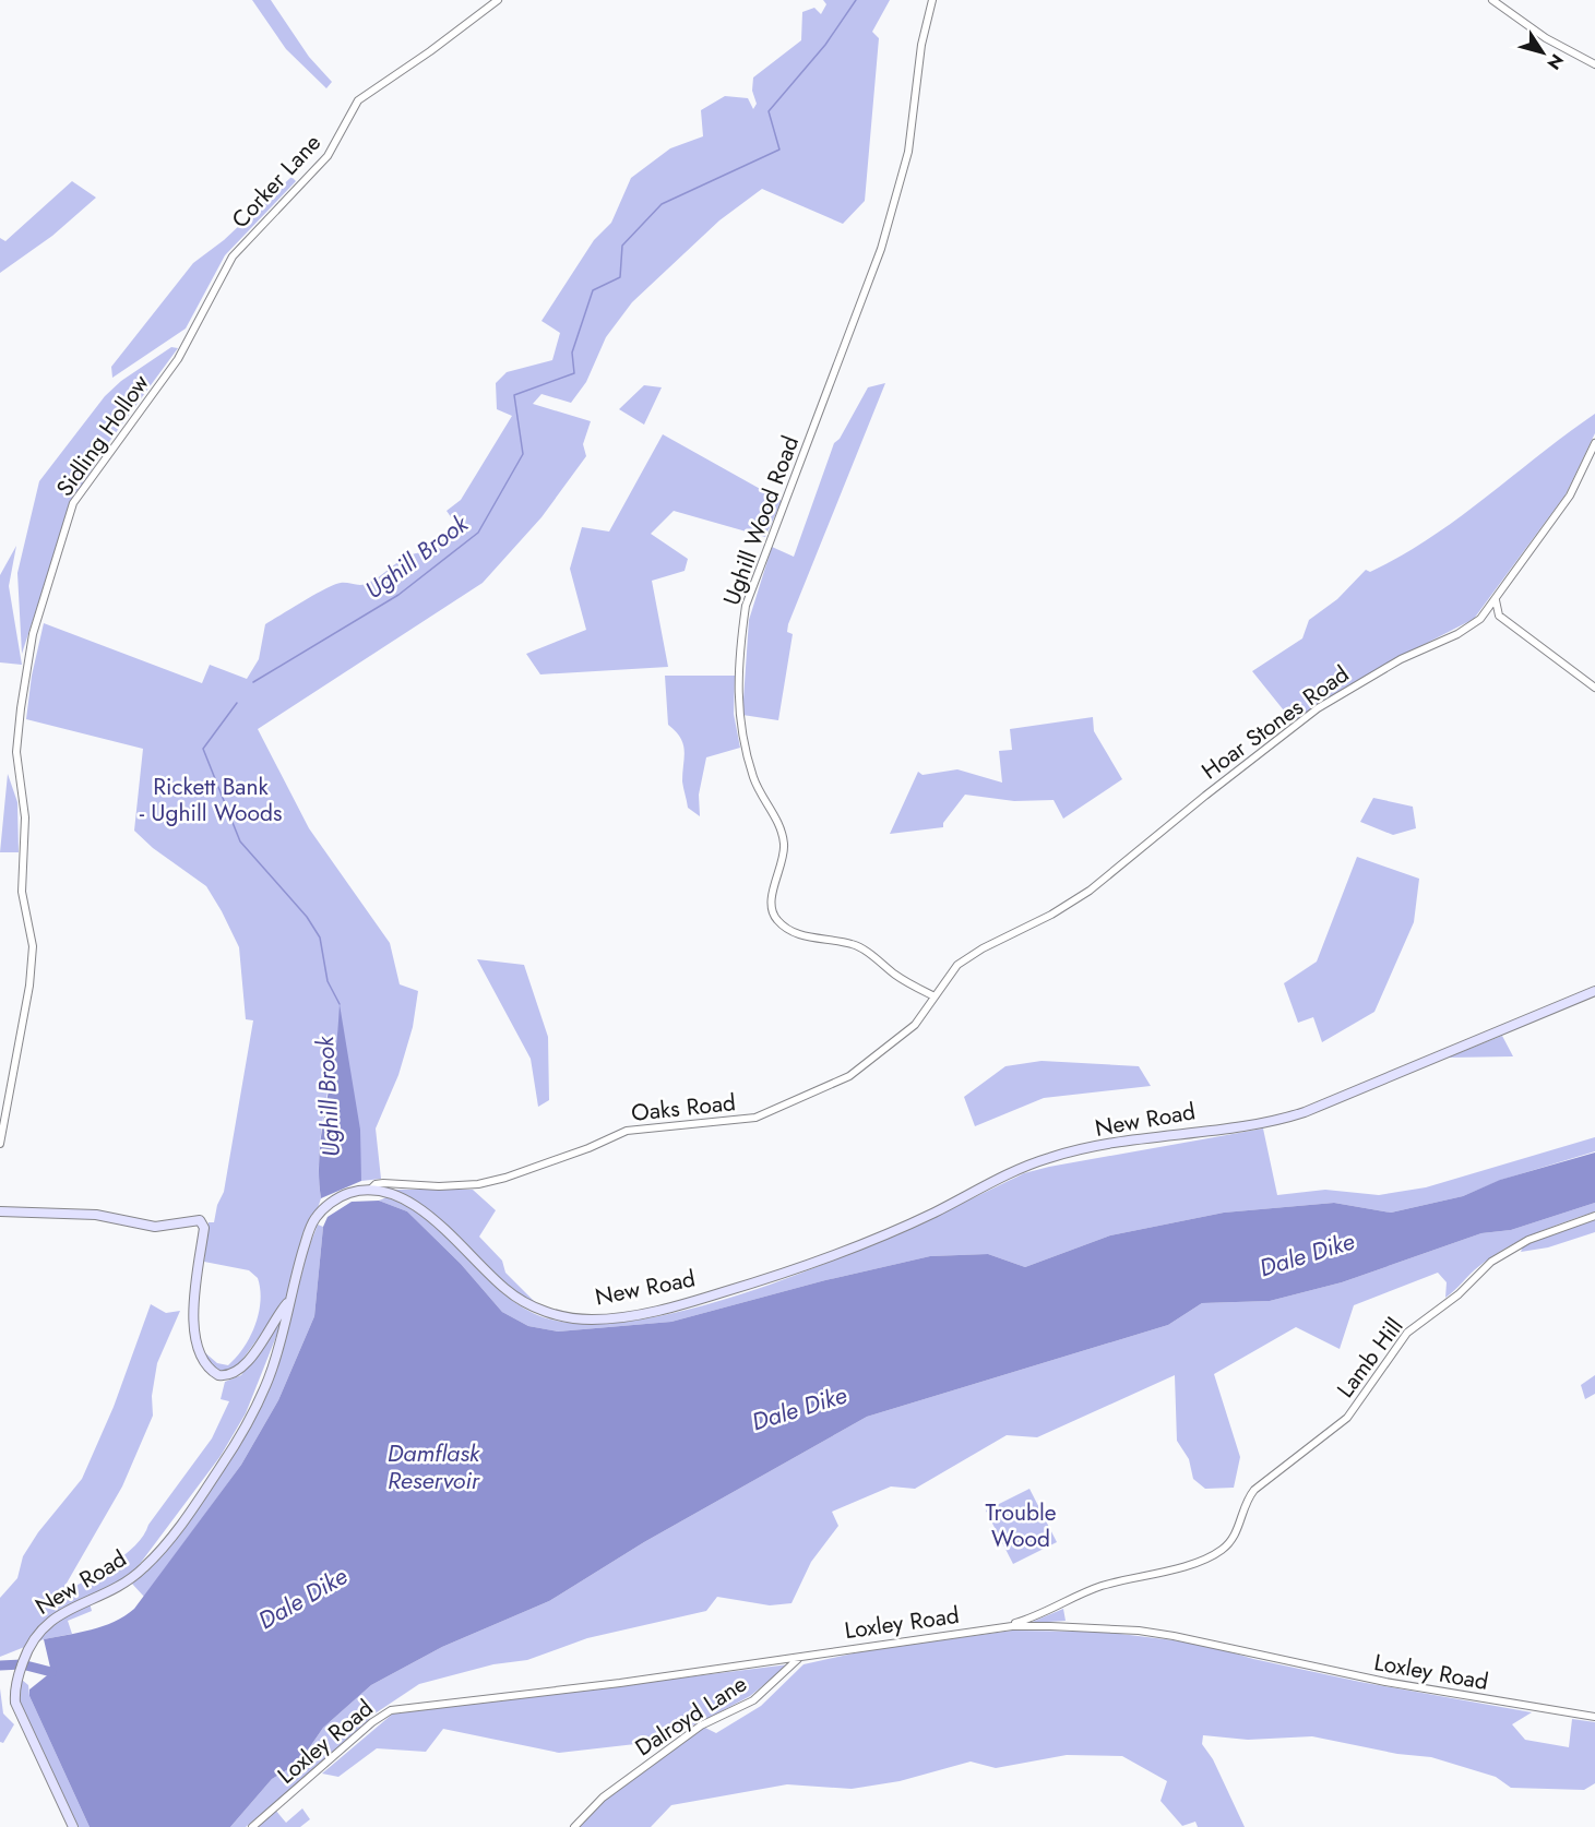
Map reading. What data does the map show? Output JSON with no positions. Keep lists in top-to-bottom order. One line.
{"streets":{"street":["Corker Lane","Sidling Hollow","Ughill Wood Road","Hoar Stones Road","Oaks Road","New Road","Lamb Hill","Loxley Road","Dalroyd Lane"]},"crossings":[["Corker Lane","Sidling Hollow"],["Ughill Wood Road","Hoar Stones Road"],["Ughill Wood Road","Oaks Road"],["Hoar Stones Road","Oaks Road"],["Oaks Road","New Road"],["Lamb Hill","Loxley Road"],["Loxley Road","Dalroyd Lane"]],"water":["Ughill Brook","Dale Dike","Damflask Reservoir"],"parks":["Rickett Bank - Ughill Woods","Trouble Wood"],"north":"bottom right"}
